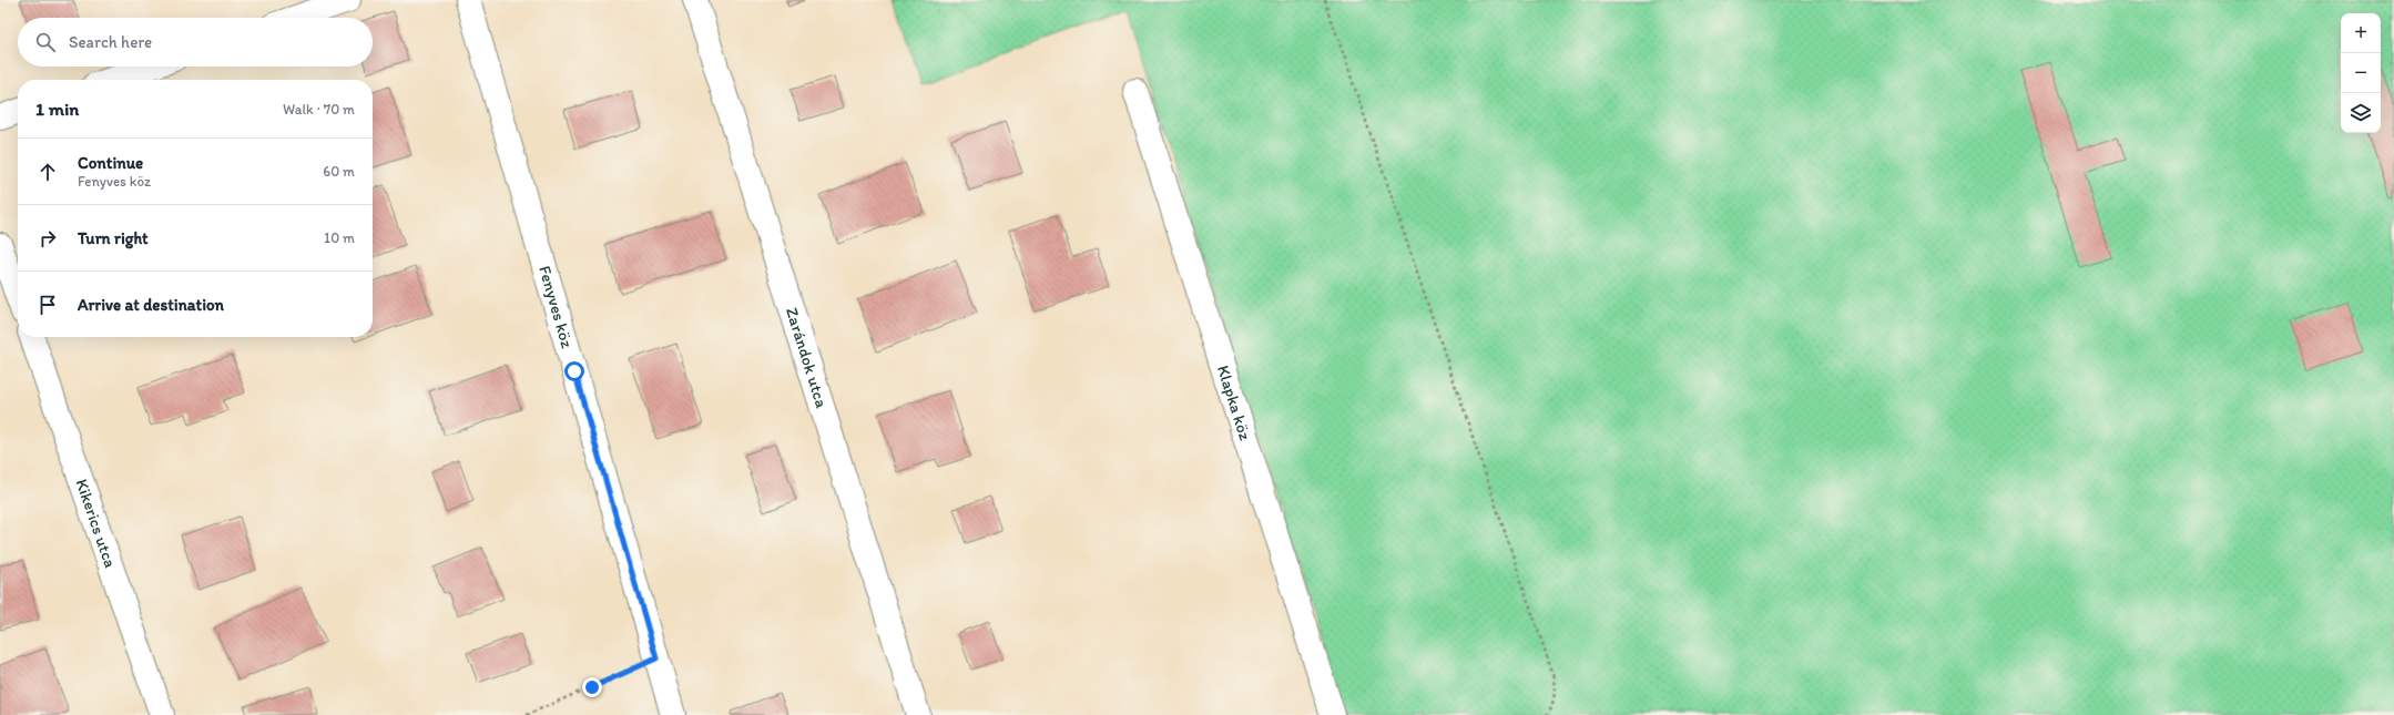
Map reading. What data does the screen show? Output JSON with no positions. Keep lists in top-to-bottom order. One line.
{"streets":{"street":["Fenyves köz","Zarándok utca","Klapka köz","Kikerics utca"]},"page":{"map_buttons":["+","−"],"search":"Search here","heading":["1 min","Walk · 70 m"],"list":[["Continue","Fenyves köz","60 m"],["Turn right","10 m"],"Arrive at destination"]}}
